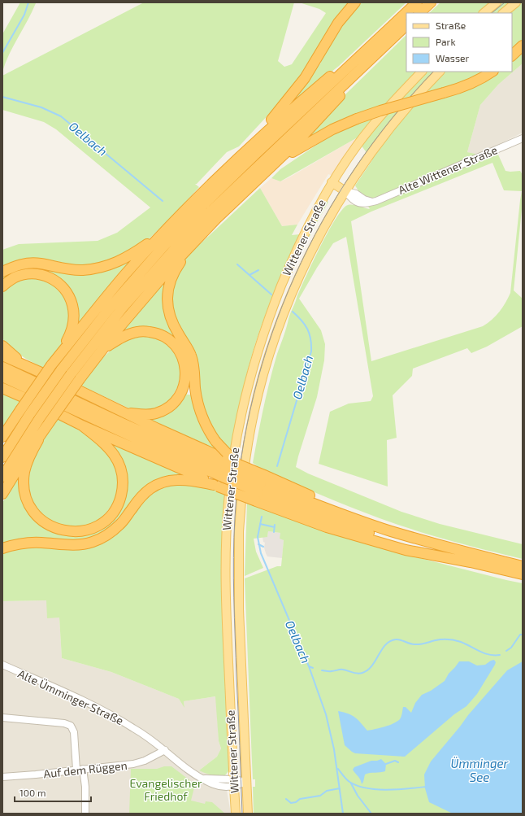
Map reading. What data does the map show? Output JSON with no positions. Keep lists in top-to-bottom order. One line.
{"streets":{"main road":["Wittener Straße"],"street":["Alte Wittener Straße","Alte Ümminger Straße","Auf dem Rüggen"]},"crossings":[["Alte Wittener Straße","Wittener Straße"],["Wittener Straße","Alte Ümminger Straße"],["Alte Ümminger Straße","Auf dem Rüggen"]],"water":["Oelbach","Ümminger See"],"parks":["Evangelischer Friedhof"],"legend":["Straße","Park","Wasser"],"scale_bar":"100 m"}
